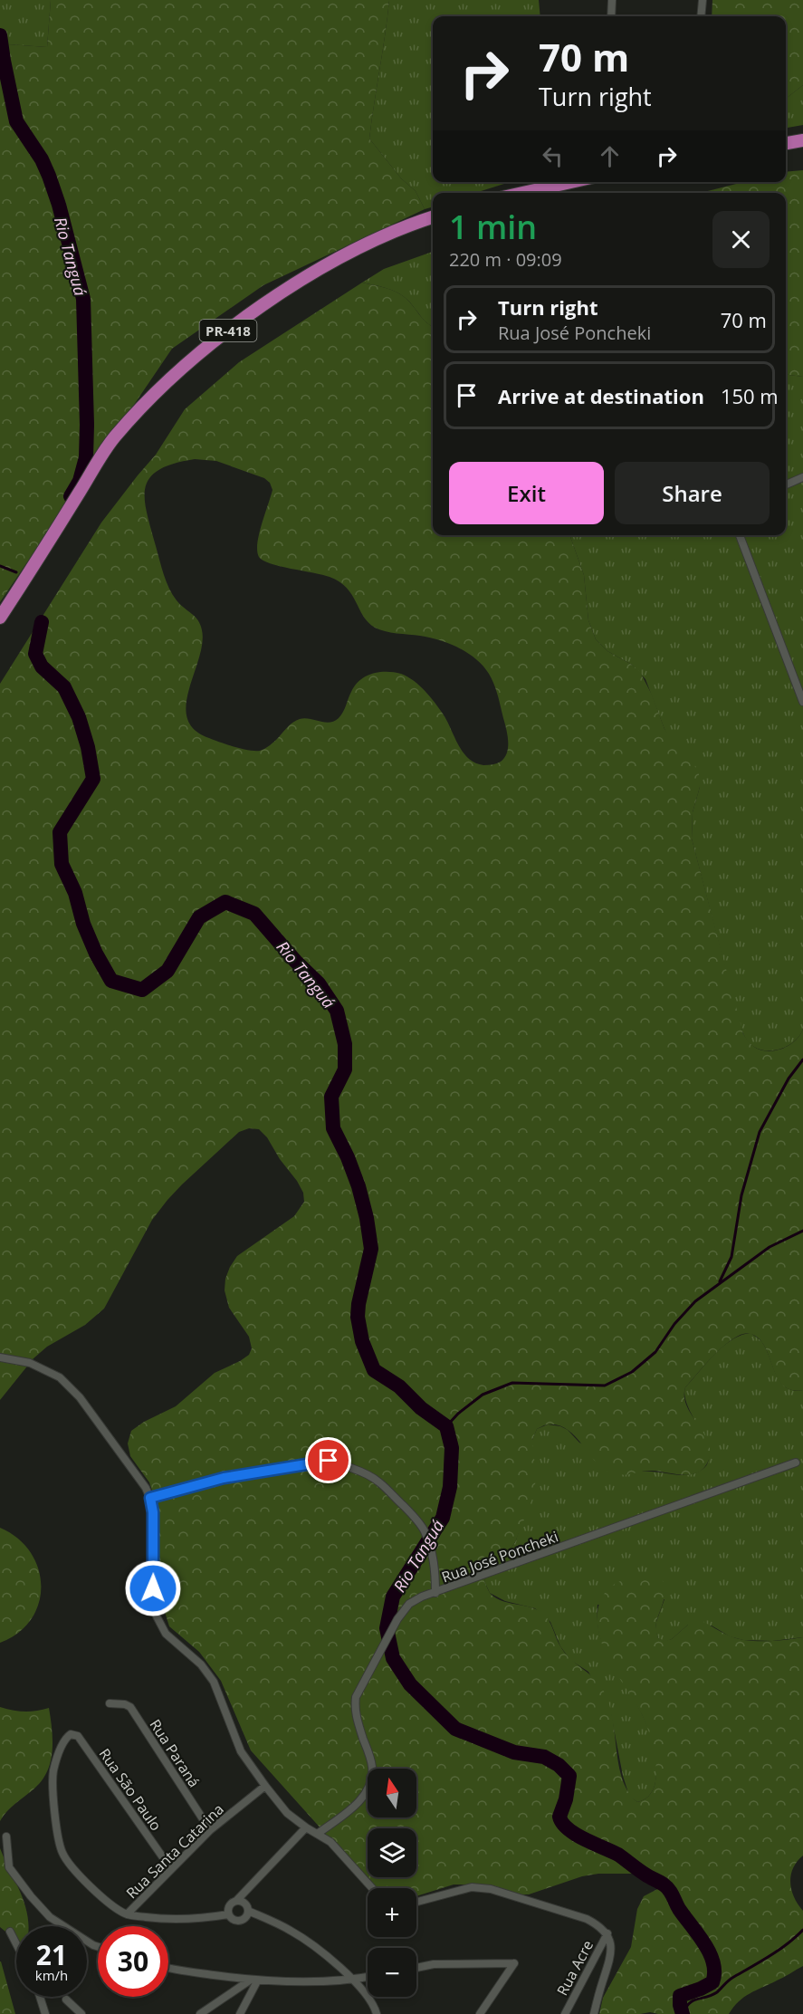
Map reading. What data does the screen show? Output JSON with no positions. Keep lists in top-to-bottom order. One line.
{"streets":{"highway":["PR-418"],"street":["Rua José Poncheki","Rua Paraná","Rua São Paulo","Rua Santa Catarina","Rua Acre"]},"crossings":[["Rua Paraná","Rua Santa Catarina"],["Rua São Paulo","Rua Santa Catarina"]],"water":["Rio Tanguá"],"north":"top","page":{"turn":["70 m","Turn right"],"heading":["1 min","220 m · 09:09"],"list":[{"name":"Turn right","note":"Rua José Poncheki","value":"70 m"},{"name":"Arrive at destination","value":"150 m"}],"buttons":["Exit","Share"],"map_buttons":["+","−"],"speed":"21 km/h","limit":"30"}}
